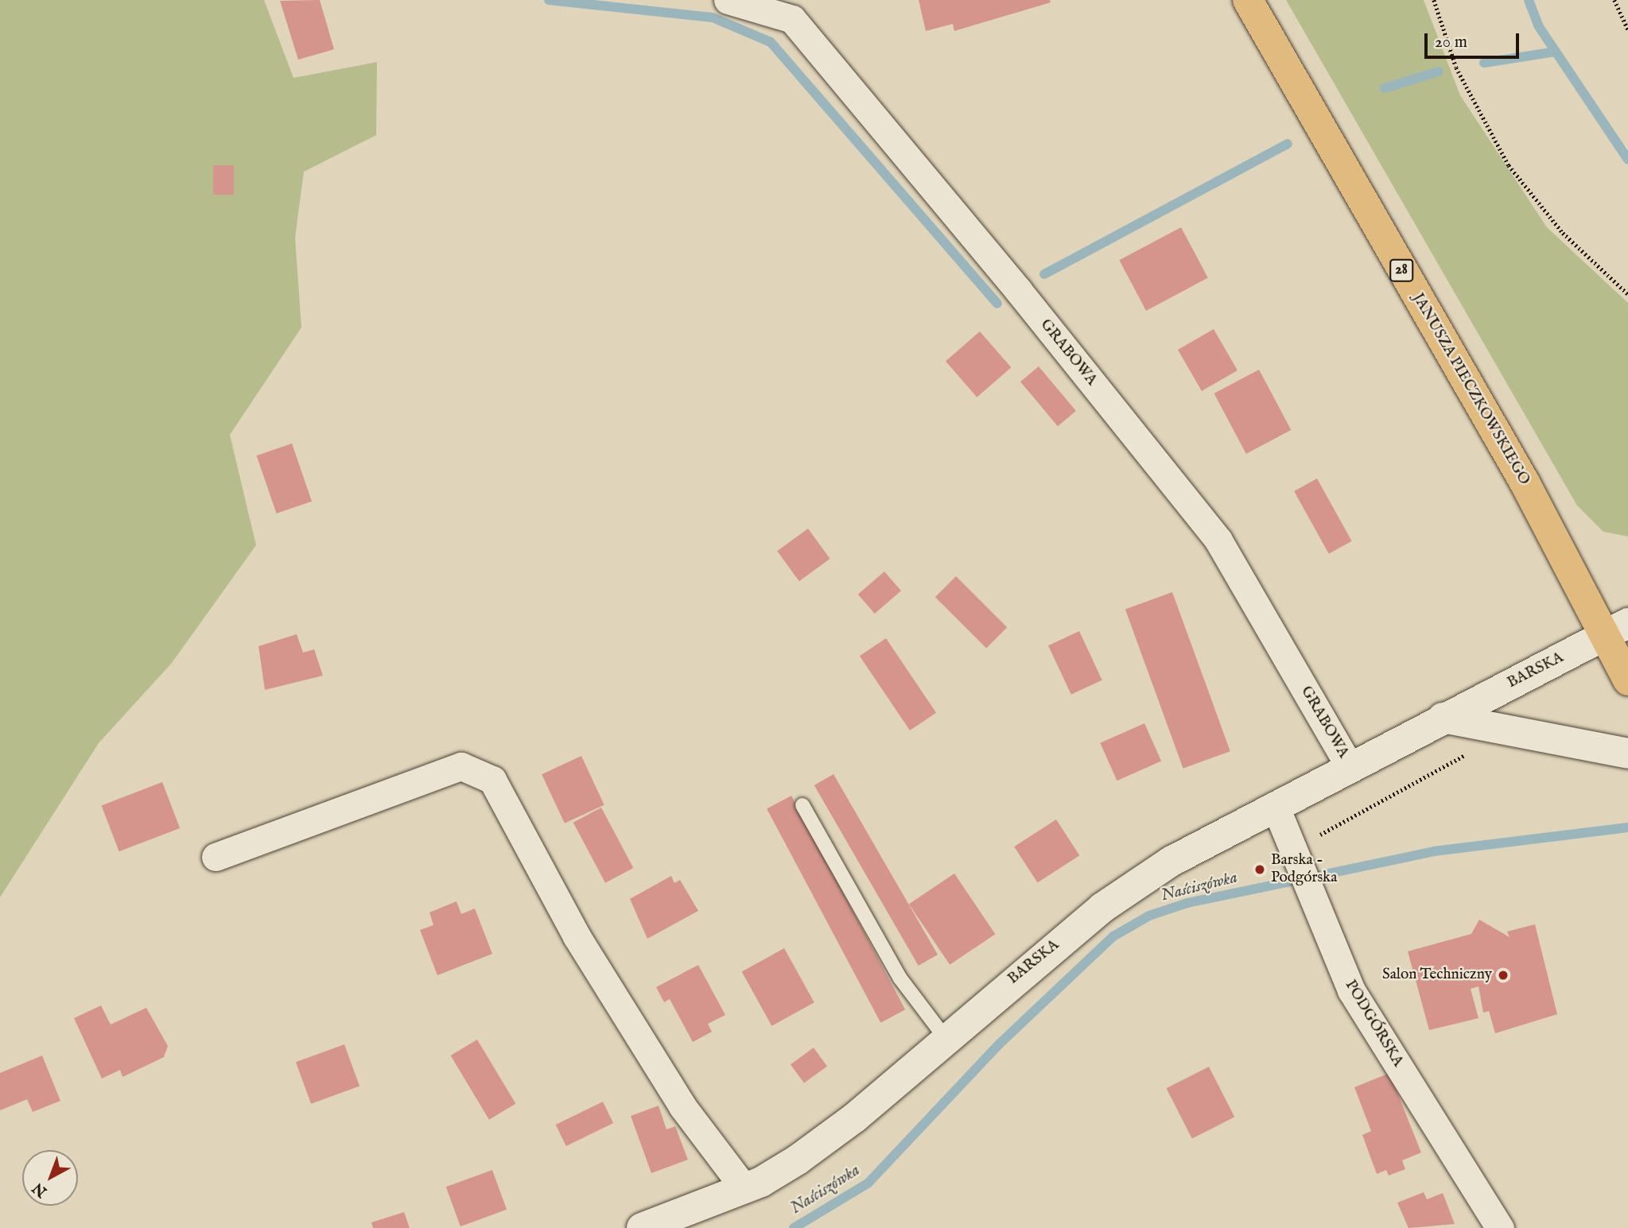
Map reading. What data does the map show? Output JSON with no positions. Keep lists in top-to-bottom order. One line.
{"streets":{"main road":["28","JANUSZA PIECZKOWSKIEGO"],"street":["GRABOWA","BARSKA","PODGÓRSKA"]},"crossings":[["28","JANUSZA PIECZKOWSKIEGO"],["28","BARSKA"],["GRABOWA","BARSKA"],["JANUSZA PIECZKOWSKIEGO","BARSKA"],["BARSKA","PODGÓRSKA"]],"water":["Naściszówka"],"places":["Barska - Podgórska","Salon Techniczny"],"scale_bar":"20 m","north":"bottom left"}
